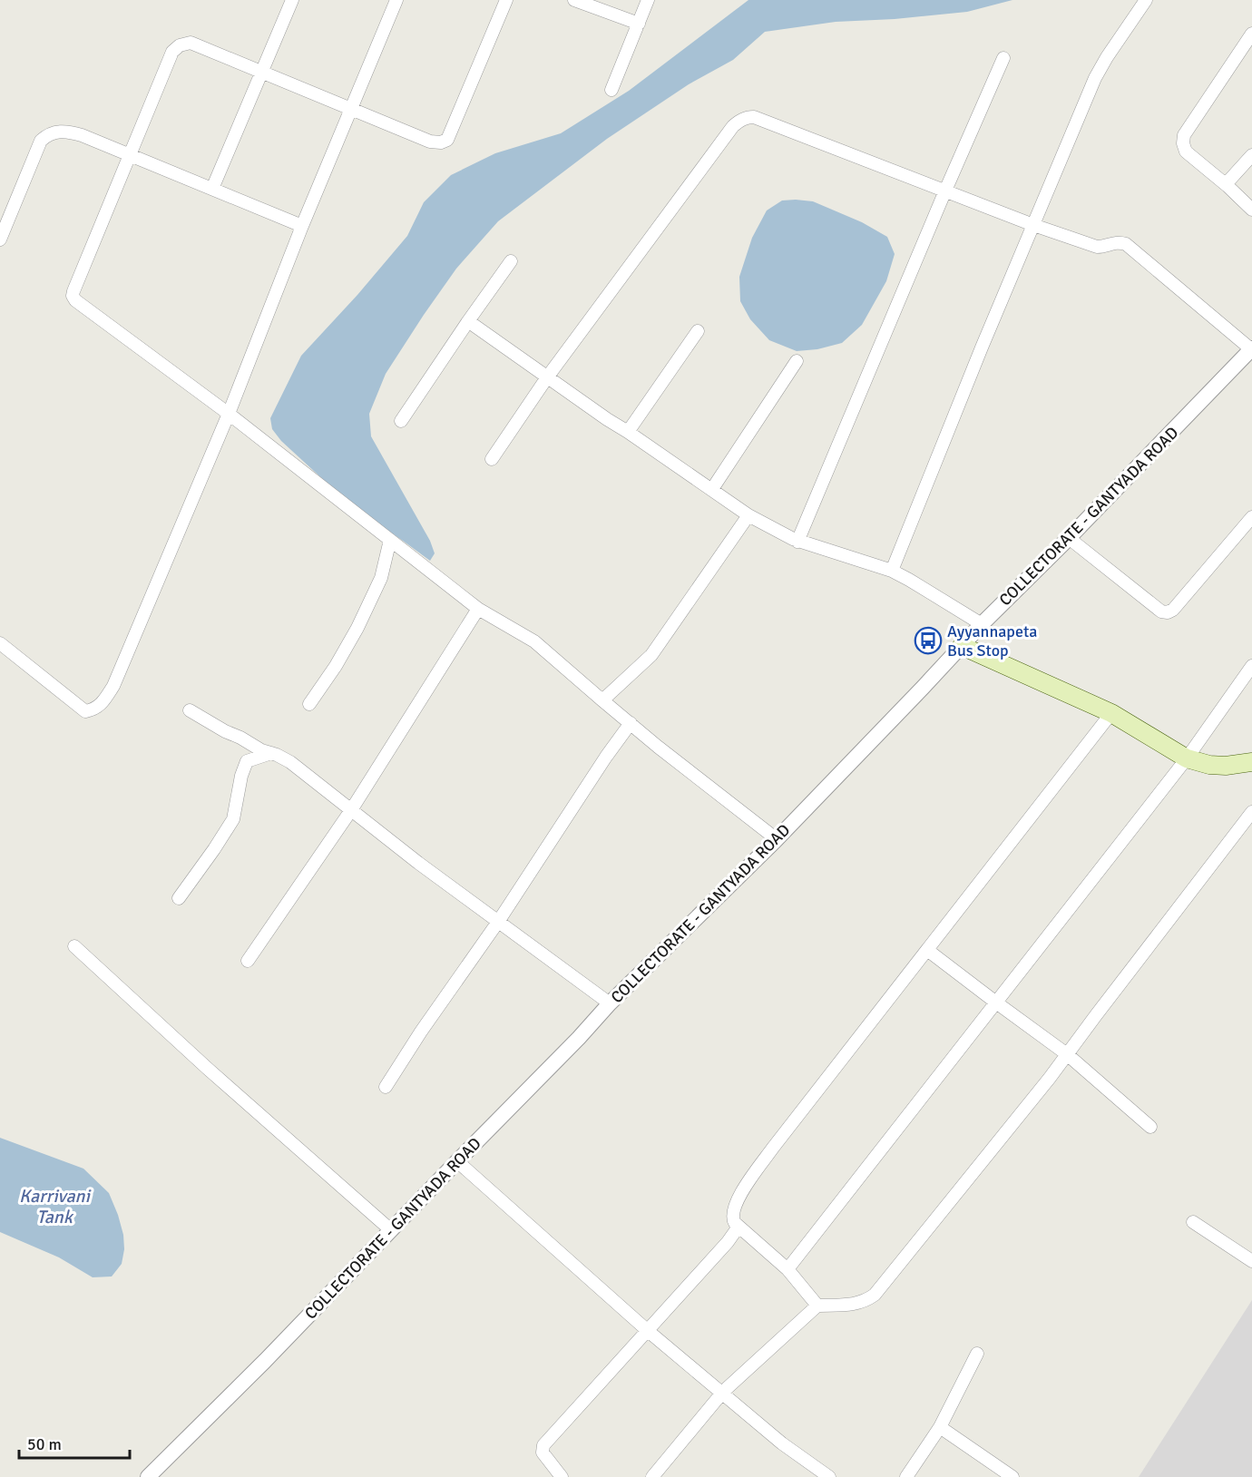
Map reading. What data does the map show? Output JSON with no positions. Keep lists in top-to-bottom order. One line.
{"streets":{"street":["COLLECTORATE - GANTYADA ROAD"]},"water":["Karrivani Tank"],"places":{"bus stop":["Ayyannapeta Bus Stop"]},"scale_bar":"50 m"}
